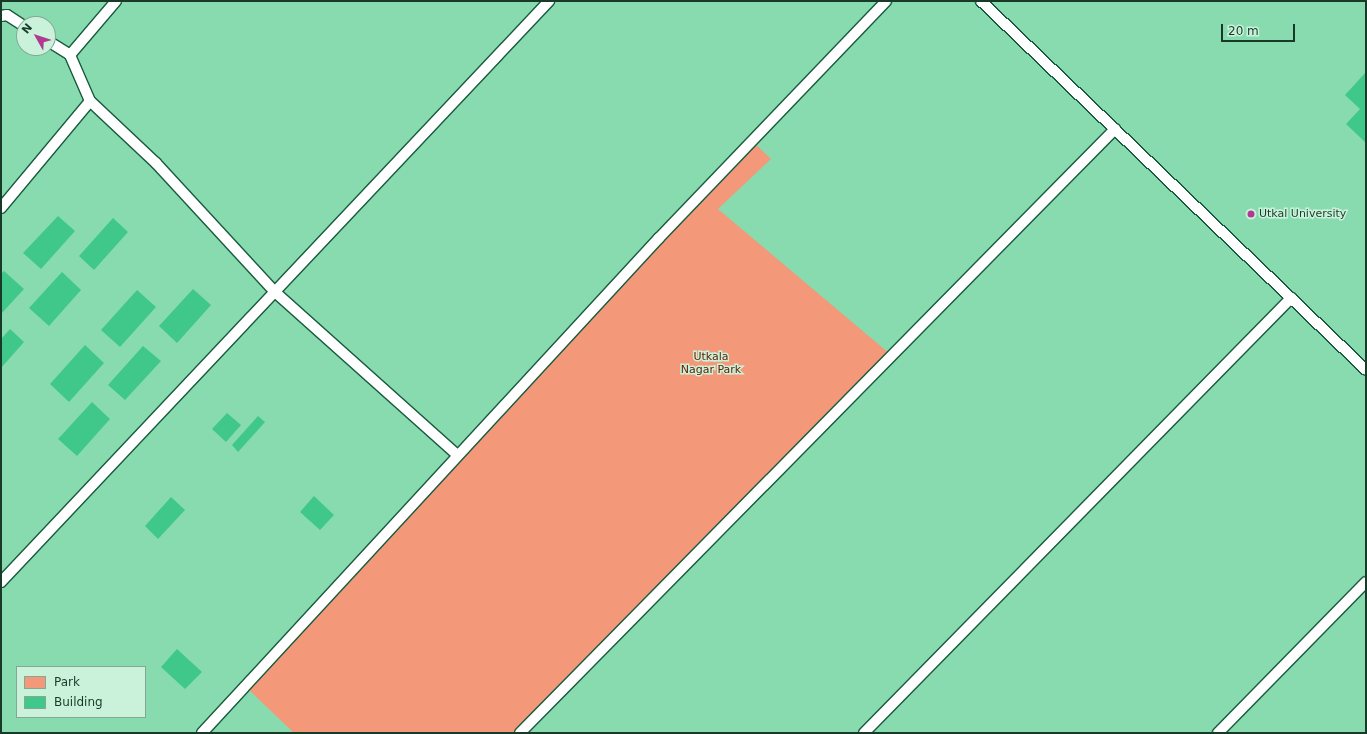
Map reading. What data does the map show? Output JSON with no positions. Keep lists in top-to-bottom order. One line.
{"parks":["Utkala Nagar Park"],"places":["Utkal University"],"legend":["Park","Building"],"scale_bar":"20 m","north":"top left"}
